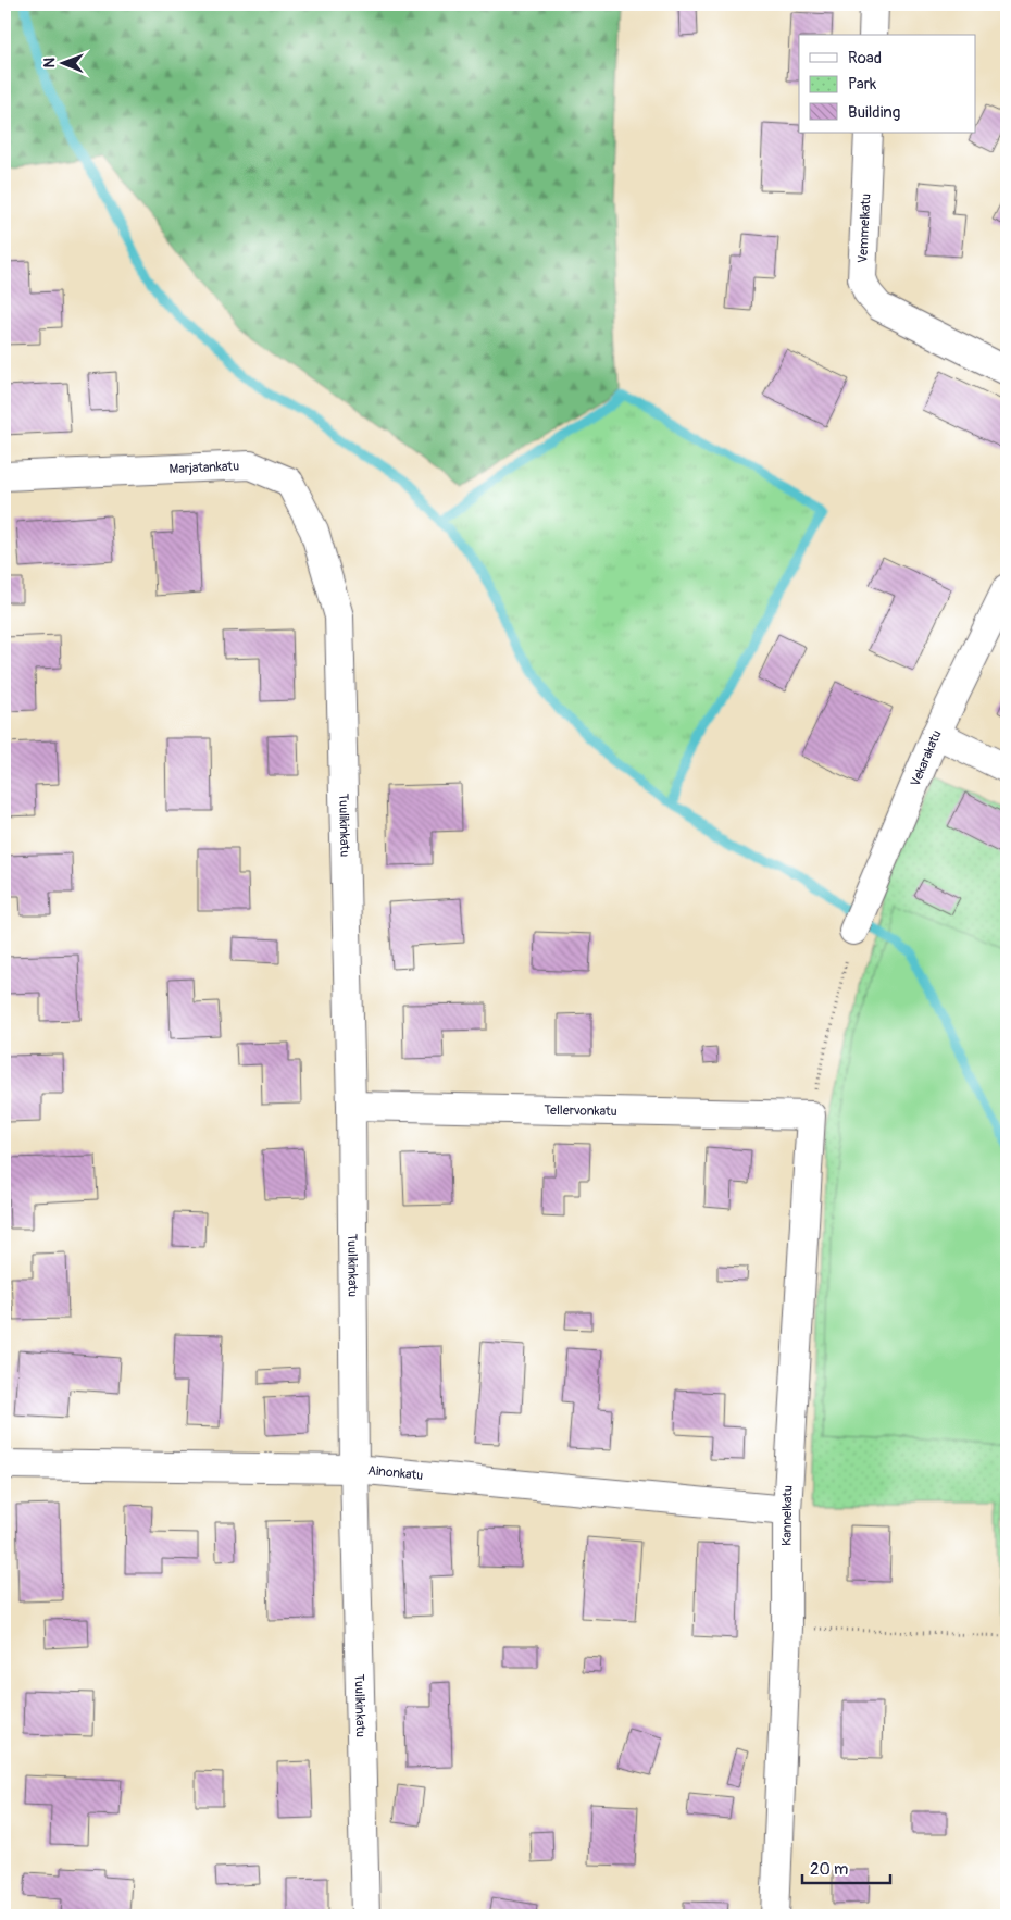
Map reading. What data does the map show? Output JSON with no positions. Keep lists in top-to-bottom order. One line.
{"streets":{"street":["Vemmelkatu","Marjatankatu","Vekarakatu","Tuulikinkatu","Tellervonkatu","Ainonkatu","Kannelkatu"]},"crossings":[["Marjatankatu","Tuulikinkatu"],["Tuulikinkatu","Tellervonkatu"],["Tuulikinkatu","Ainonkatu"],["Tellervonkatu","Kannelkatu"],["Ainonkatu","Kannelkatu"]],"legend":["Road","Park","Building"],"scale_bar":"20 m","north":"left"}
